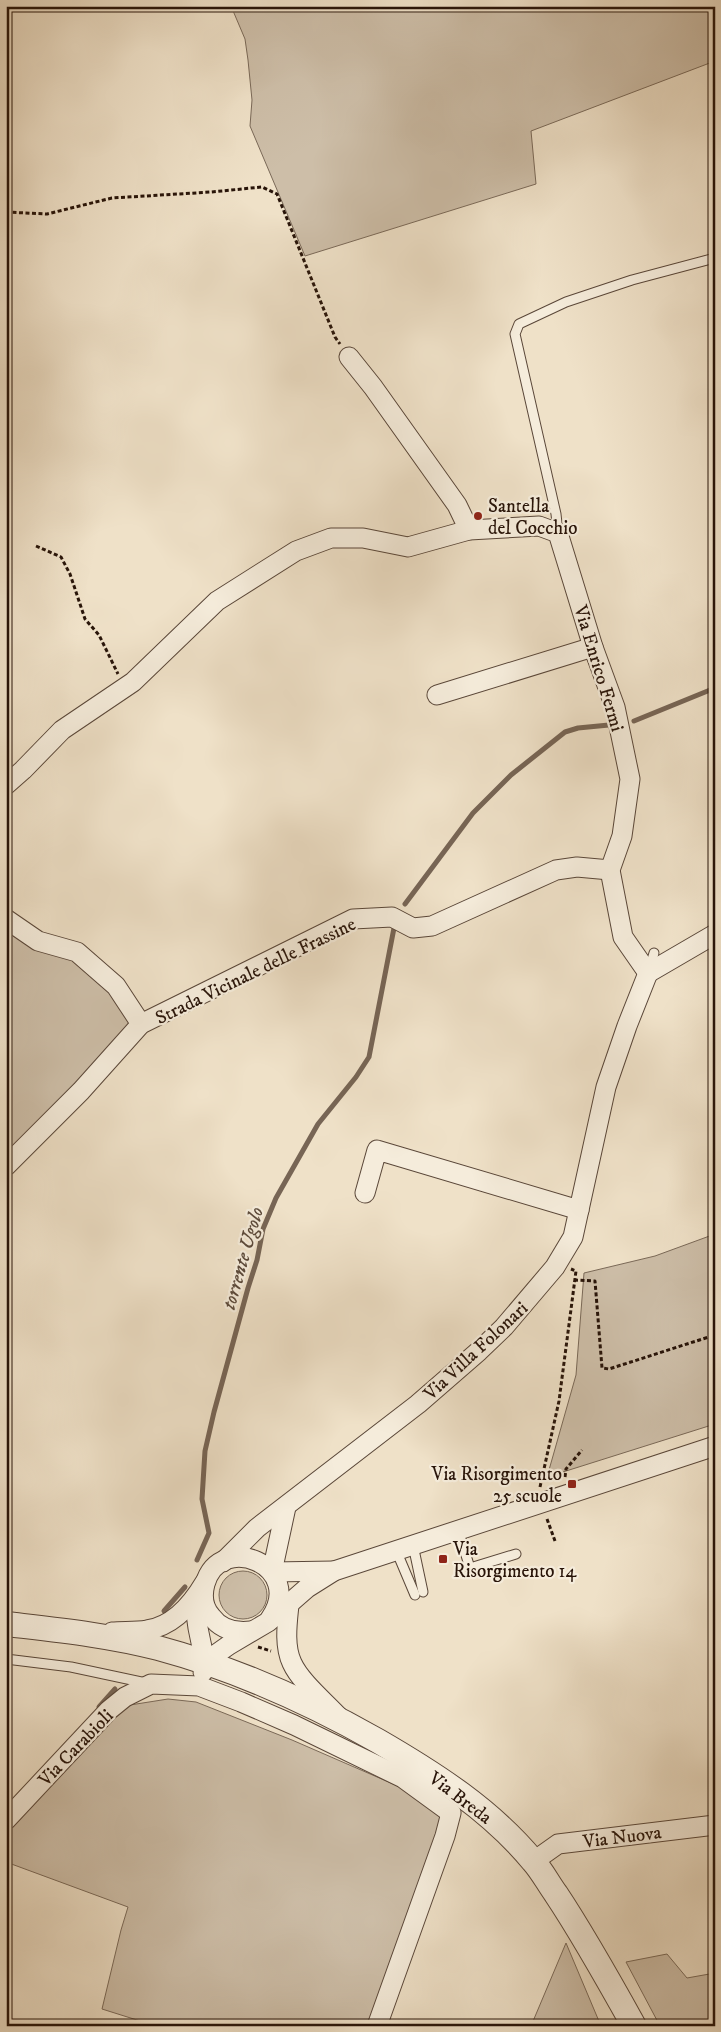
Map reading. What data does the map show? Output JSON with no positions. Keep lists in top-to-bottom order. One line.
{"streets":{"street":["Via Enrico Fermi","Strada Vicinale delle Frassine","Via Villa Folonari","Via Carabioli","Via Breda","Via Nuova"]},"crossings":[["Via Enrico Fermi","Strada Vicinale delle Frassine"],["Via Carabioli","Via Breda"],["Via Breda","Via Nuova"]],"water":["torrente Ugolo"],"places":{"other":["Santella del Cocchio"],"transit":["Via Risorgimento 25 scuole","Via Risorgimento 14"]}}
